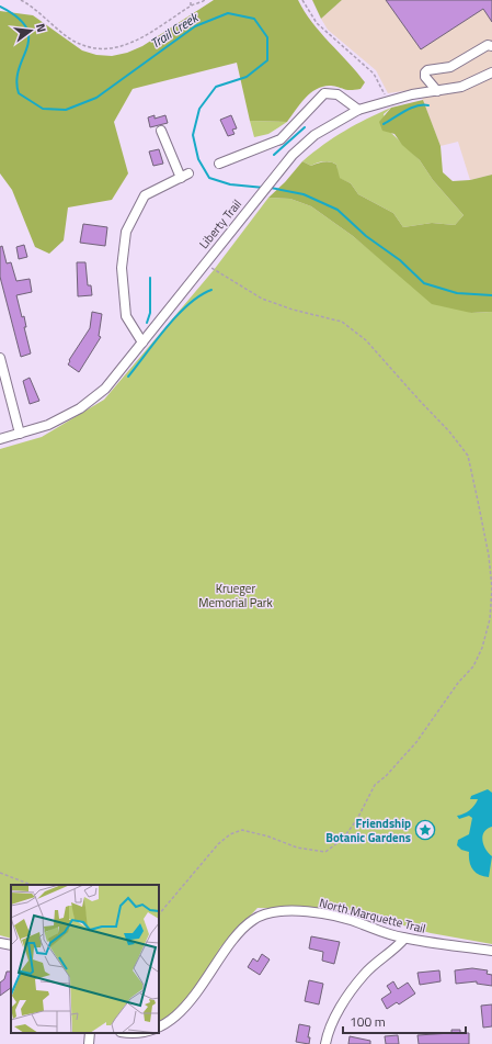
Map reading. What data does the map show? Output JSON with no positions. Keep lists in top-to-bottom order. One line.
{"streets":{"street":["Liberty Trail","North Marquette Trail"]},"water":["Trail Creek"],"parks":["Krueger Memorial Park"],"places":{"place":["Friendship Botanic Gardens"]},"scale_bar":"100 m","north":"right"}
